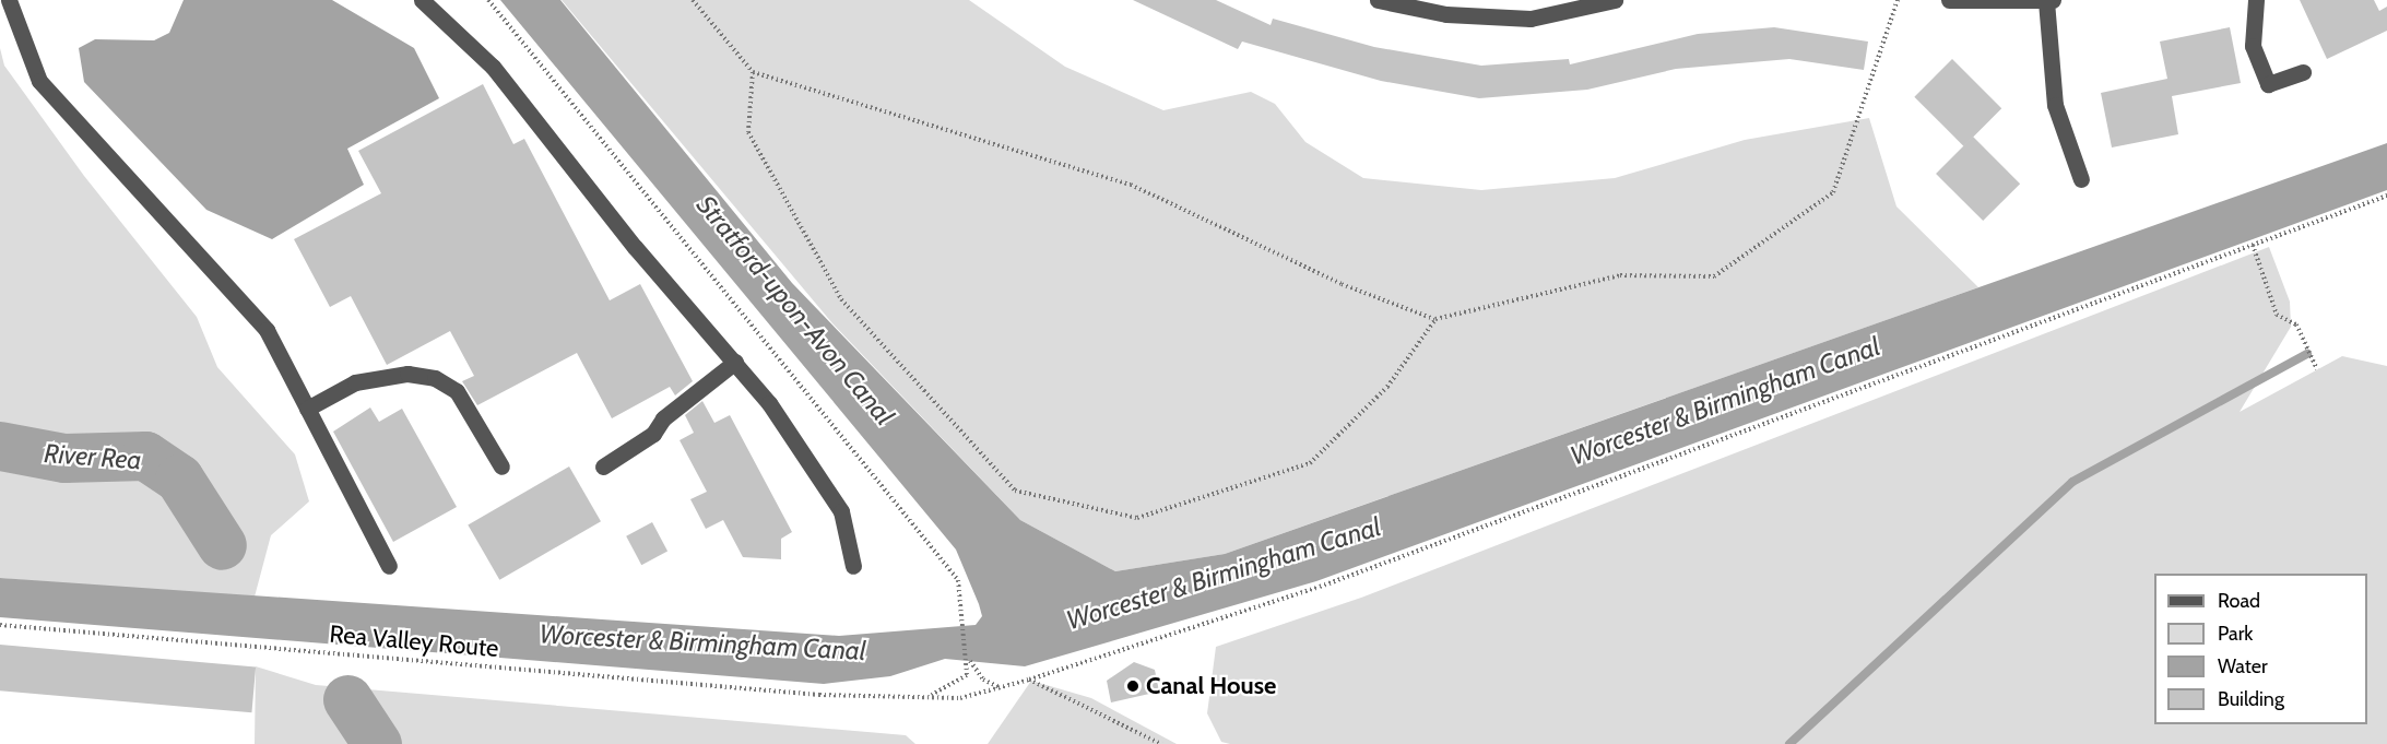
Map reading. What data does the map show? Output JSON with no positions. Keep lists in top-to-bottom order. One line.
{"streets":{"path":["Rea Valley Route"]},"water":["Stratford-upon-Avon Canal","Worcester & Birmingham Canal","River Rea"],"places":["Canal House"],"legend":["Road","Park","Water","Building"]}
